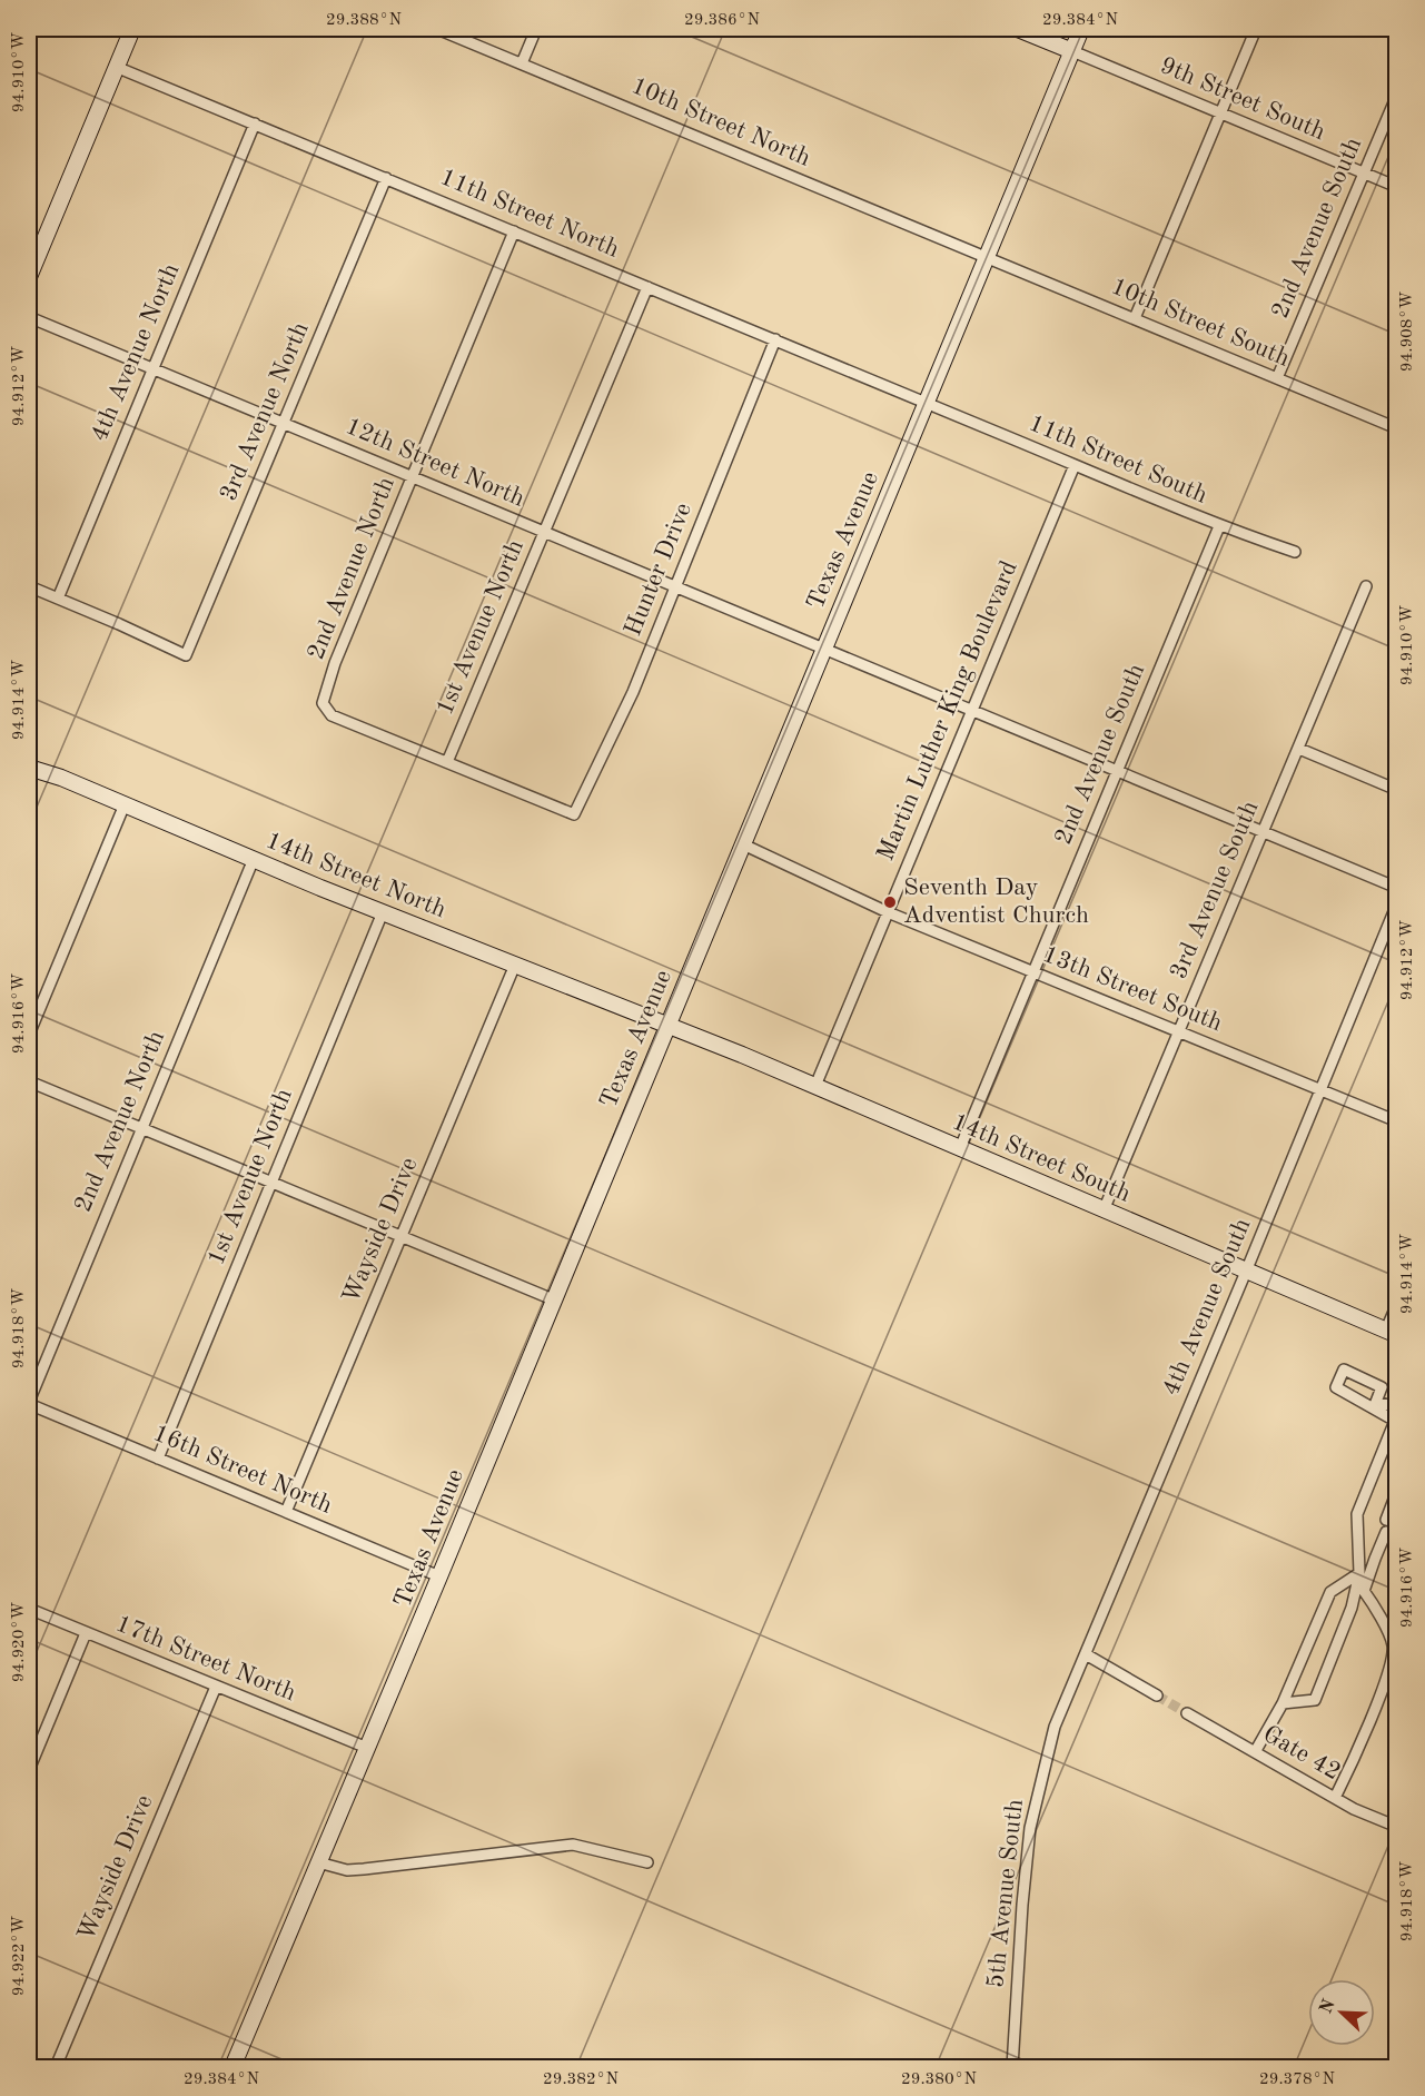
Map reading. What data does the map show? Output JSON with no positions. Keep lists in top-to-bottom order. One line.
{"streets":{"main road":["Texas Avenue","14th Street North","14th Street South"],"street":["9th Street South","10th Street North","11th Street North","2nd Avenue South","10th Street South","4th Avenue North","3rd Avenue North","11th Street South","12th Street North","2nd Avenue North","Hunter Drive","1st Avenue North","Martin Luther King Boulevard","3rd Avenue South","13th Street South","Wayside Drive","4th Avenue South","16th Street North","17th Street North","Gate 42","5th Avenue South"]},"crossings":[["9th Street South","2nd Avenue South"],["9th Street South","Texas Avenue"],["10th Street North","10th Street South"],["10th Street North","Texas Avenue"],["11th Street North","4th Avenue North"],["11th Street North","3rd Avenue North"],["11th Street North","11th Street South"],["11th Street North","Texas Avenue"],["11th Street North","2nd Avenue North"],["11th Street North","Hunter Drive"],["11th Street North","1st Avenue North"],["2nd Avenue South","10th Street South"],["2nd Avenue South","11th Street South"],["2nd Avenue South","12th Street North"],["2nd Avenue South","13th Street South"],["2nd Avenue South","14th Street South"],["10th Street South","Texas Avenue"],["4th Avenue North","3rd Avenue North"],["4th Avenue North","12th Street North"],["3rd Avenue North","12th Street North"],["11th Street South","Texas Avenue"],["11th Street South","Martin Luther King Boulevard"],["12th Street North","Texas Avenue"],["12th Street North","2nd Avenue North"],["12th Street North","Hunter Drive"],["12th Street North","1st Avenue North"],["12th Street North","Martin Luther King Boulevard"],["12th Street North","3rd Avenue South"],["Texas Avenue","14th Street North"],["Texas Avenue","13th Street South"],["Texas Avenue","14th Street South"],["Texas Avenue","16th Street North"],["Texas Avenue","17th Street North"],["2nd Avenue North","Hunter Drive"],["2nd Avenue North","1st Avenue North"],["2nd Avenue North","14th Street North"],["2nd Avenue North","16th Street North"],["Hunter Drive","1st Avenue North"],["1st Avenue North","14th Street North"],["1st Avenue North","16th Street North"],["Martin Luther King Boulevard","13th Street South"],["Martin Luther King Boulevard","14th Street South"],["14th Street North","14th Street South"],["14th Street North","Wayside Drive"],["3rd Avenue South","13th Street South"],["3rd Avenue South","14th Street South"],["13th Street South","4th Avenue South"],["14th Street South","4th Avenue South"],["Wayside Drive","16th Street North"],["Wayside Drive","17th Street North"],["4th Avenue South","5th Avenue South"]],"places":["Seventh Day Adventist Church"],"north":"top left","coordinates":["29.388°N","29.386°N","29.384°N","94.910°W","94.908°W","94.912°W","94.914°W","94.916°W","94.918°W","94.920°W","94.922°W","29.382°N","29.380°N","29.378°N"]}
